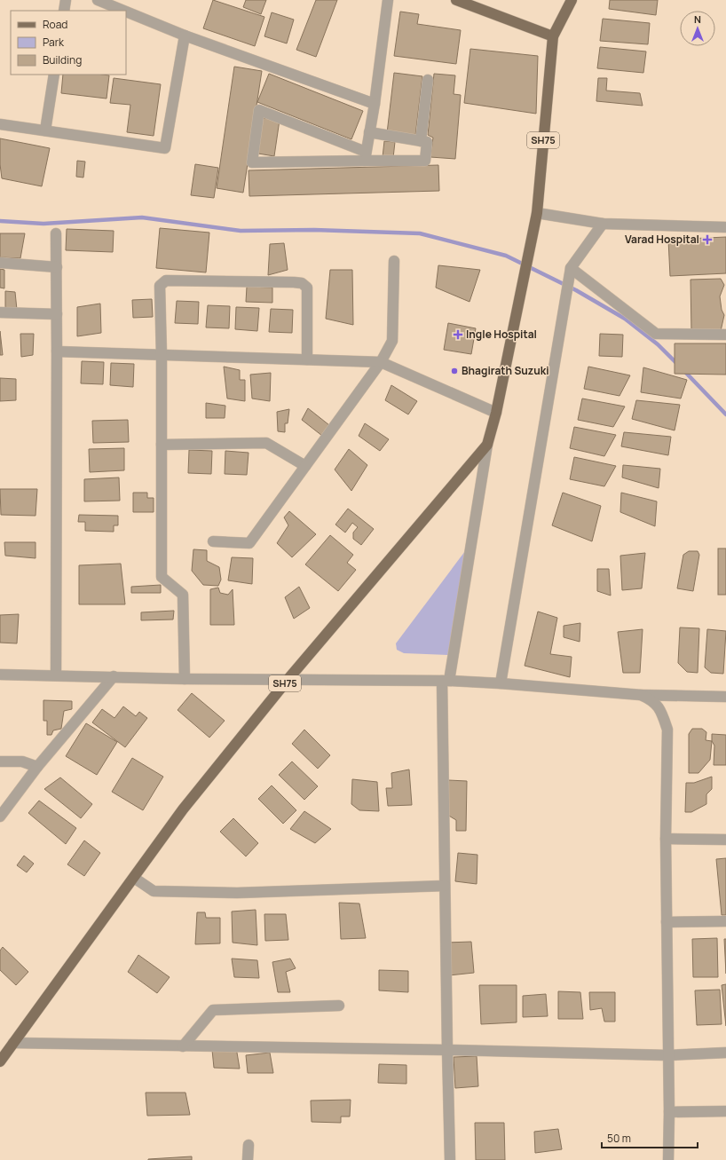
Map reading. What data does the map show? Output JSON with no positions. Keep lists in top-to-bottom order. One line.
{"streets":{"main road":["SH75"]},"places":{"health":["Varad Hospital","Ingle Hospital"],"other":["Bhagirath Suzuki"]},"legend":["Road","Park","Building"],"scale_bar":"50 m","north":"top"}
